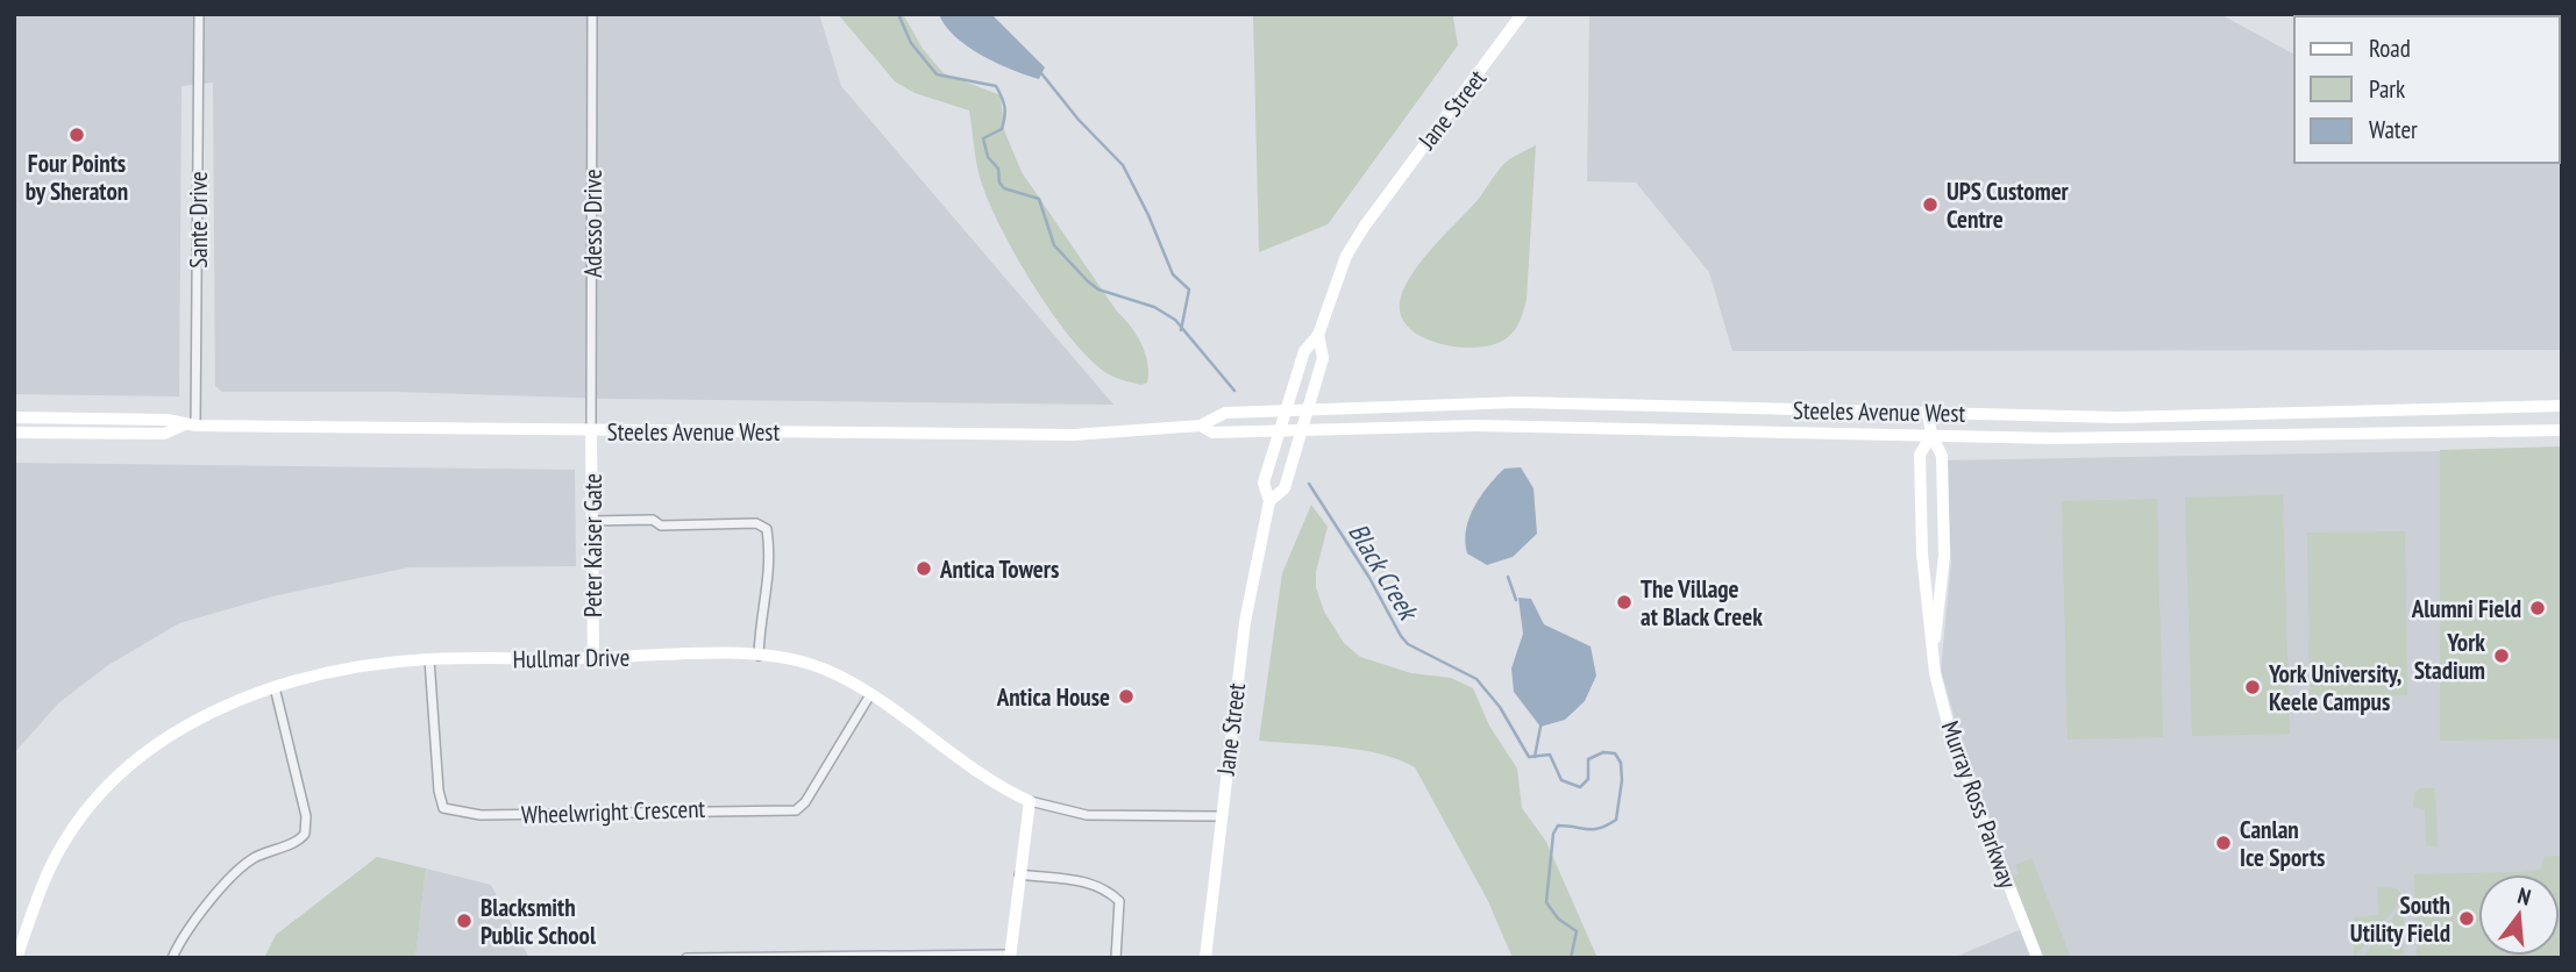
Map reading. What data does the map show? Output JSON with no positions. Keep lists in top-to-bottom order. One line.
{"streets":{"main road":["Jane Street","Steeles Avenue West","Peter Kaiser Gate","Hullmar Drive","Murray Ross Parkway"],"street":["Sante Drive","Adesso Drive","Wheelwright Crescent"]},"crossings":[["Jane Street","Steeles Avenue West"],["Jane Street","Hullmar Drive"],["Sante Drive","Steeles Avenue West"],["Adesso Drive","Steeles Avenue West"],["Adesso Drive","Peter Kaiser Gate"],["Steeles Avenue West","Peter Kaiser Gate"],["Steeles Avenue West","Murray Ross Parkway"],["Peter Kaiser Gate","Hullmar Drive"],["Hullmar Drive","Wheelwright Crescent"]],"water":["Black Creek"],"places":["Four Points by Sheraton","UPS Customer Centre","Antica Towers","The Village at Black Creek","Alumni Field","York Stadium","York University, Keele Campus","Antica House","Canlan Ice Sports","South Utility Field","Blacksmith Public School"],"legend":["Road","Park","Water"],"north":"top"}
